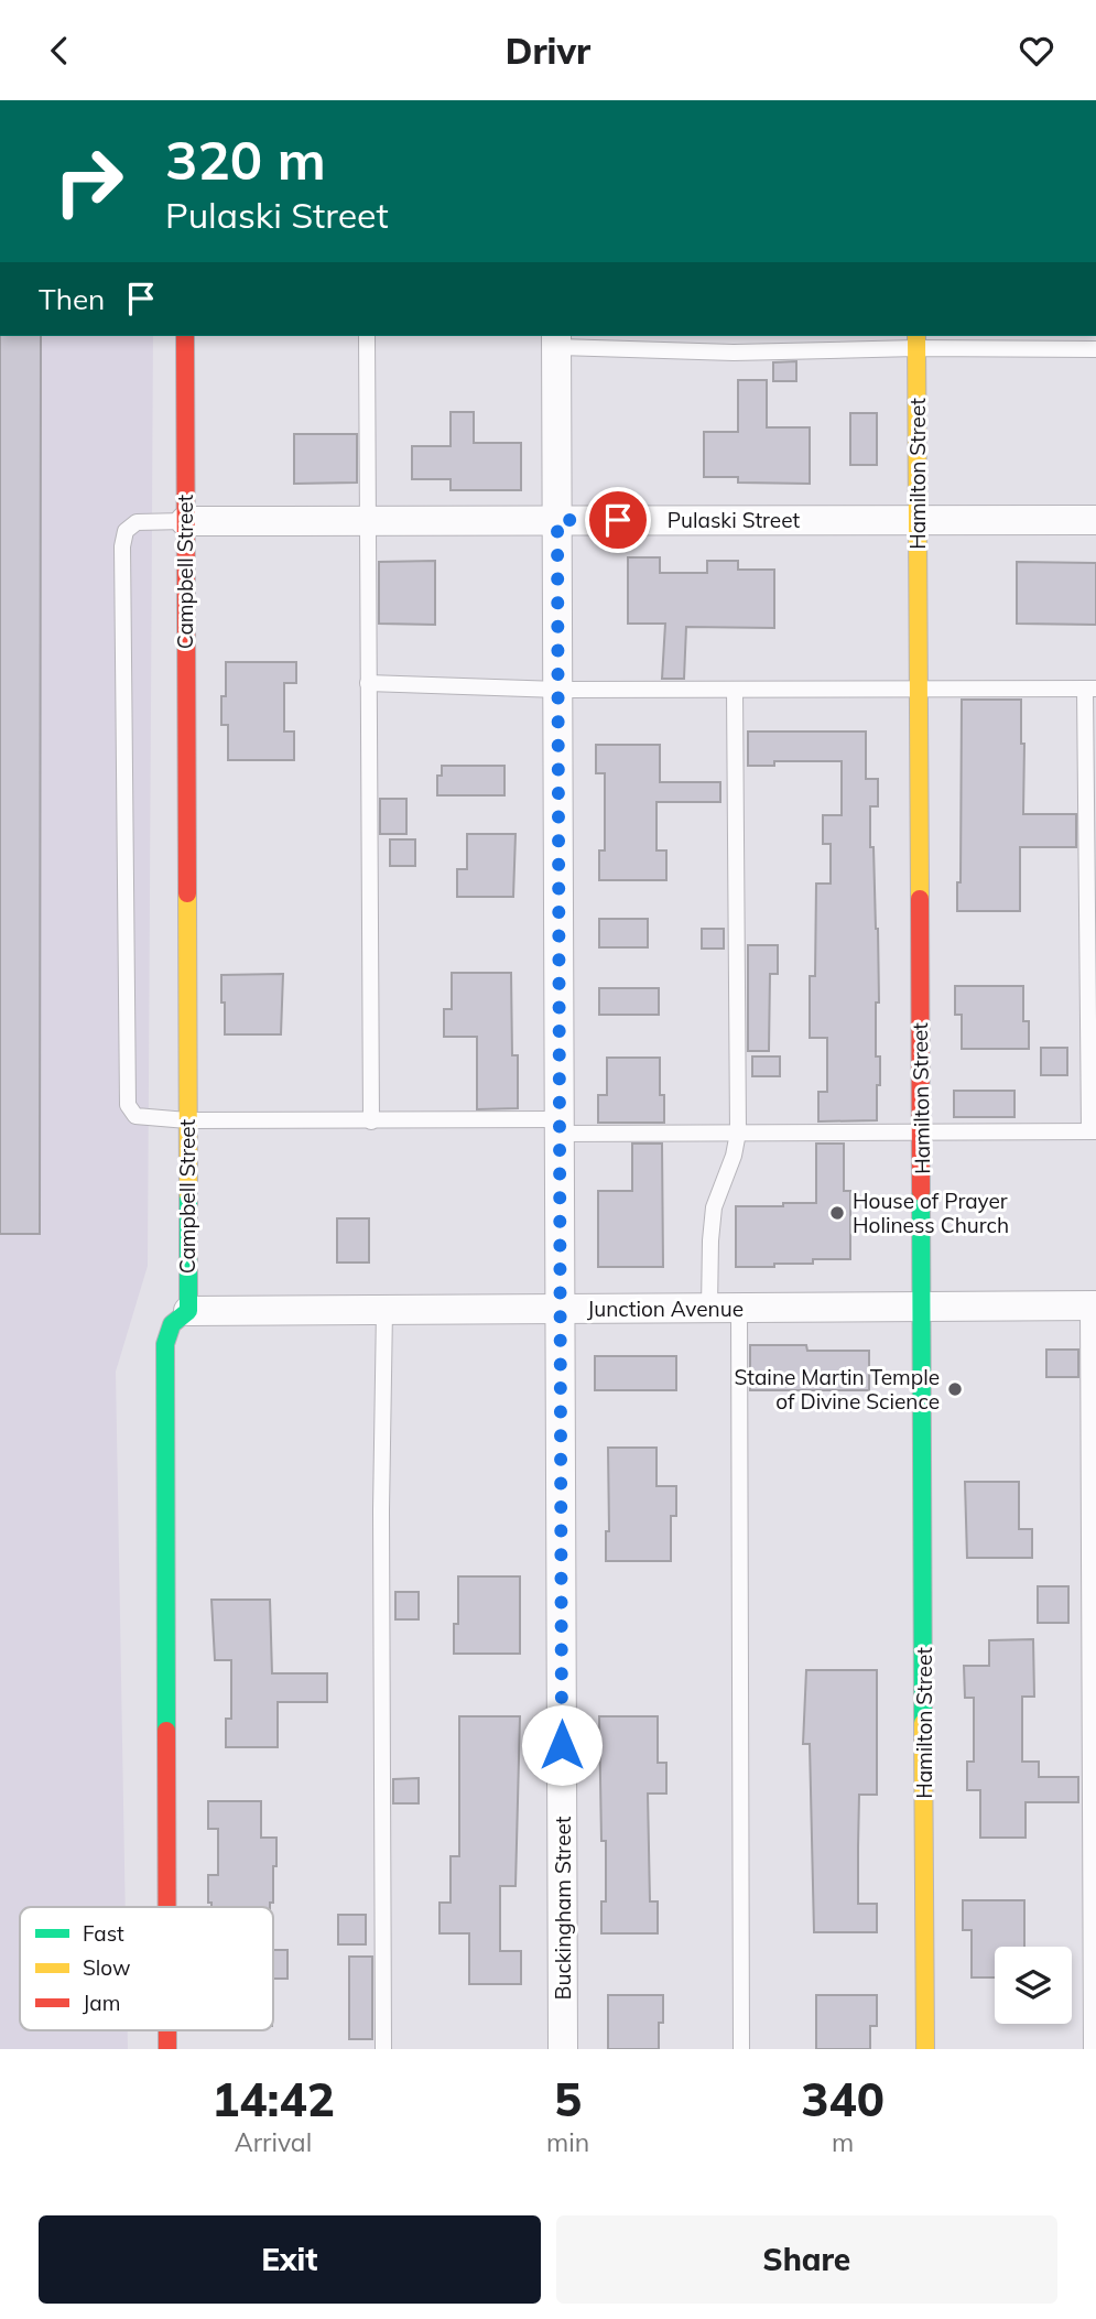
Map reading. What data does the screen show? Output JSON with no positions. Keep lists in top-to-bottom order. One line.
{"streets":{"street":["Hamilton Street","Pulaski Street","Campbell Street","Junction Avenue","Buckingham Street"]},"crossings":[["Hamilton Street","Pulaski Street"],["Hamilton Street","Junction Avenue"],["Pulaski Street","Campbell Street"],["Pulaski Street","Buckingham Street"],["Campbell Street","Junction Avenue"],["Junction Avenue","Buckingham Street"]],"places":["House of Prayer Holiness Church","Staine Martin Temple of Divine Science"],"legend":["Fast","Slow","Jam"],"page":{"header":"Drivr","turn":["320 m","Pulaski Street"],"then":"Then","eta":["14:42","Arrival","5","min","340","m"],"buttons":["Exit","Share"]}}
